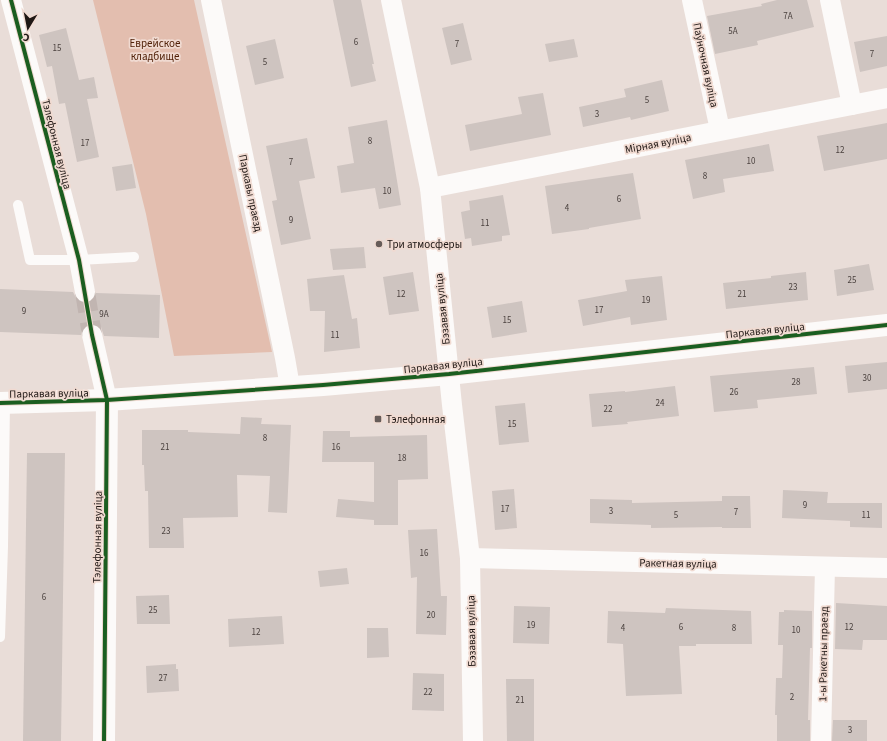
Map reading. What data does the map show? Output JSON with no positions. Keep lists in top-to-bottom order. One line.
{"streets":{"street":["Паўночная вуліца","Мірная вуліца","Тэлефонная вуліца","Паркавы праезд","Бэзавая вуліца","Паркавая вуліца","Ракетная вуліца","1-ы Ракетны праезд"]},"crossings":[["Паўночная вуліца","Мірная вуліца"],["Мірная вуліца","Бэзавая вуліца"],["Тэлефонная вуліца","Паркавая вуліца"],["Паркавы праезд","Паркавая вуліца"],["Бэзавая вуліца","Паркавая вуліца"],["Бэзавая вуліца","Ракетная вуліца"],["Ракетная вуліца","1-ы Ракетны праезд"]],"parks":["Еврейское кладбище"],"places":{"other":["Три атмосферы"],"transit":["Тэлефонная"]},"house_numbers":["7А","5А","6","7","15","7","5","5","3","8","17","12","10","7","8","10","6","4","9","11","25","23","12","21","19","17","9","9А","15","11","30","28","26","24","22","15","8","21","16","18","9","17","3","7","5","11","23","16","6","25","20","19","6","12","4","8","10","12","27","22","2","21","3"],"north":"bottom"}
